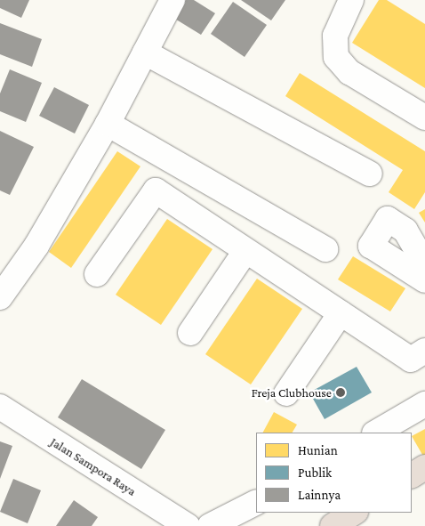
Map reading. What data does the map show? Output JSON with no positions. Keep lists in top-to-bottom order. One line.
{"streets":{"street":["Jalan Sampora Raya"]},"places":["Freja Clubhouse"],"legend":["Hunian","Publik","Lainnya"]}
